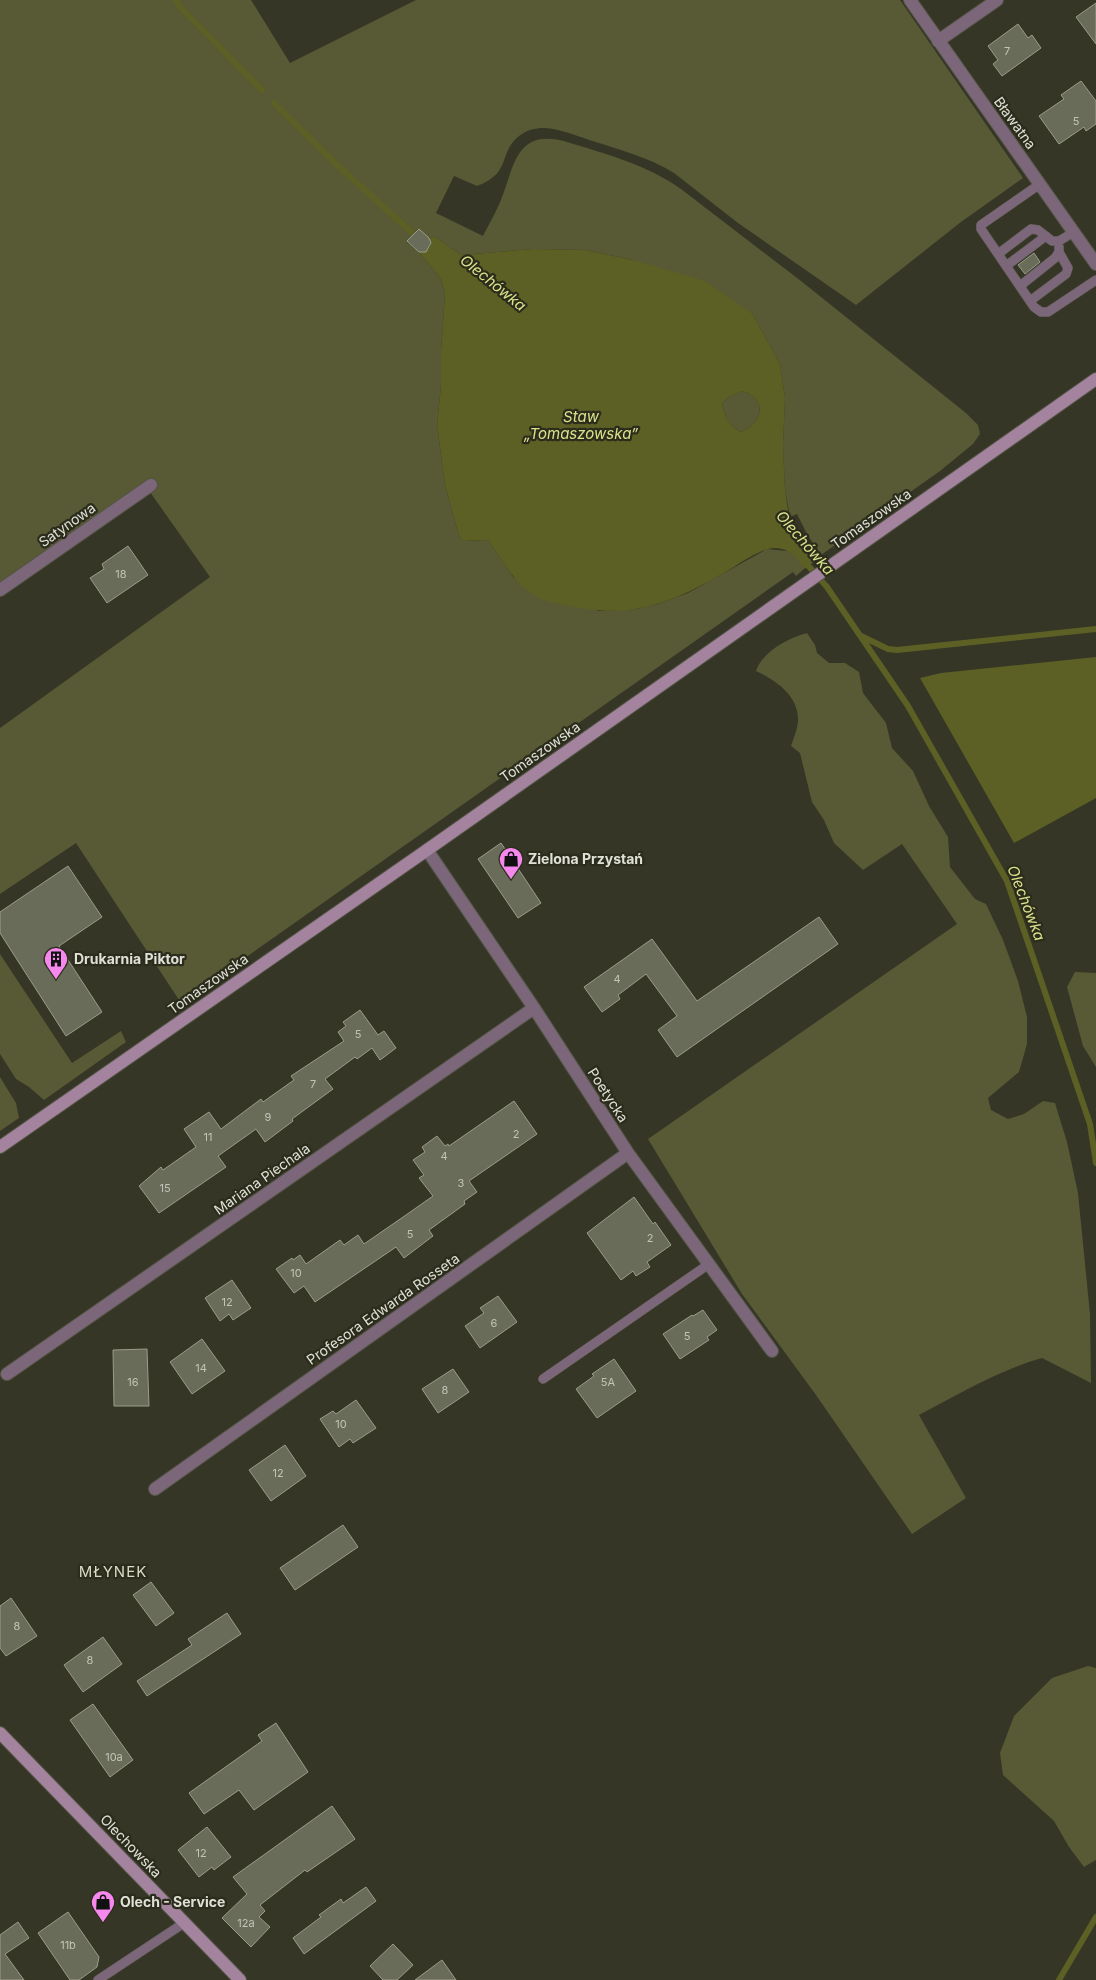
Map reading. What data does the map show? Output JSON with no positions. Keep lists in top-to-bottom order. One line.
{"streets":{"street":["Bławatna","Tomaszowska","Satynowa","Poetycka","Mariana Piechala","Profesora Edwarda Rosseta","Olechowska"]},"crossings":[["Tomaszowska","Poetycka"],["Poetycka","Mariana Piechala"],["Poetycka","Profesora Edwarda Rosseta"]],"districts":["MŁYNEK"],"water":["Olechówka","Staw „Tomaszowska”"],"places":{"shop":["Zielona Przystań","Olech - Service"],"building":["Drukarnia Piktor"]},"house_numbers":["7","5","18","4","5","7","9","2","11","4","3","15","5","2","10","12","6","5","14","16","5A","8","10","12","8","8","10a","12","12a","11b"]}
